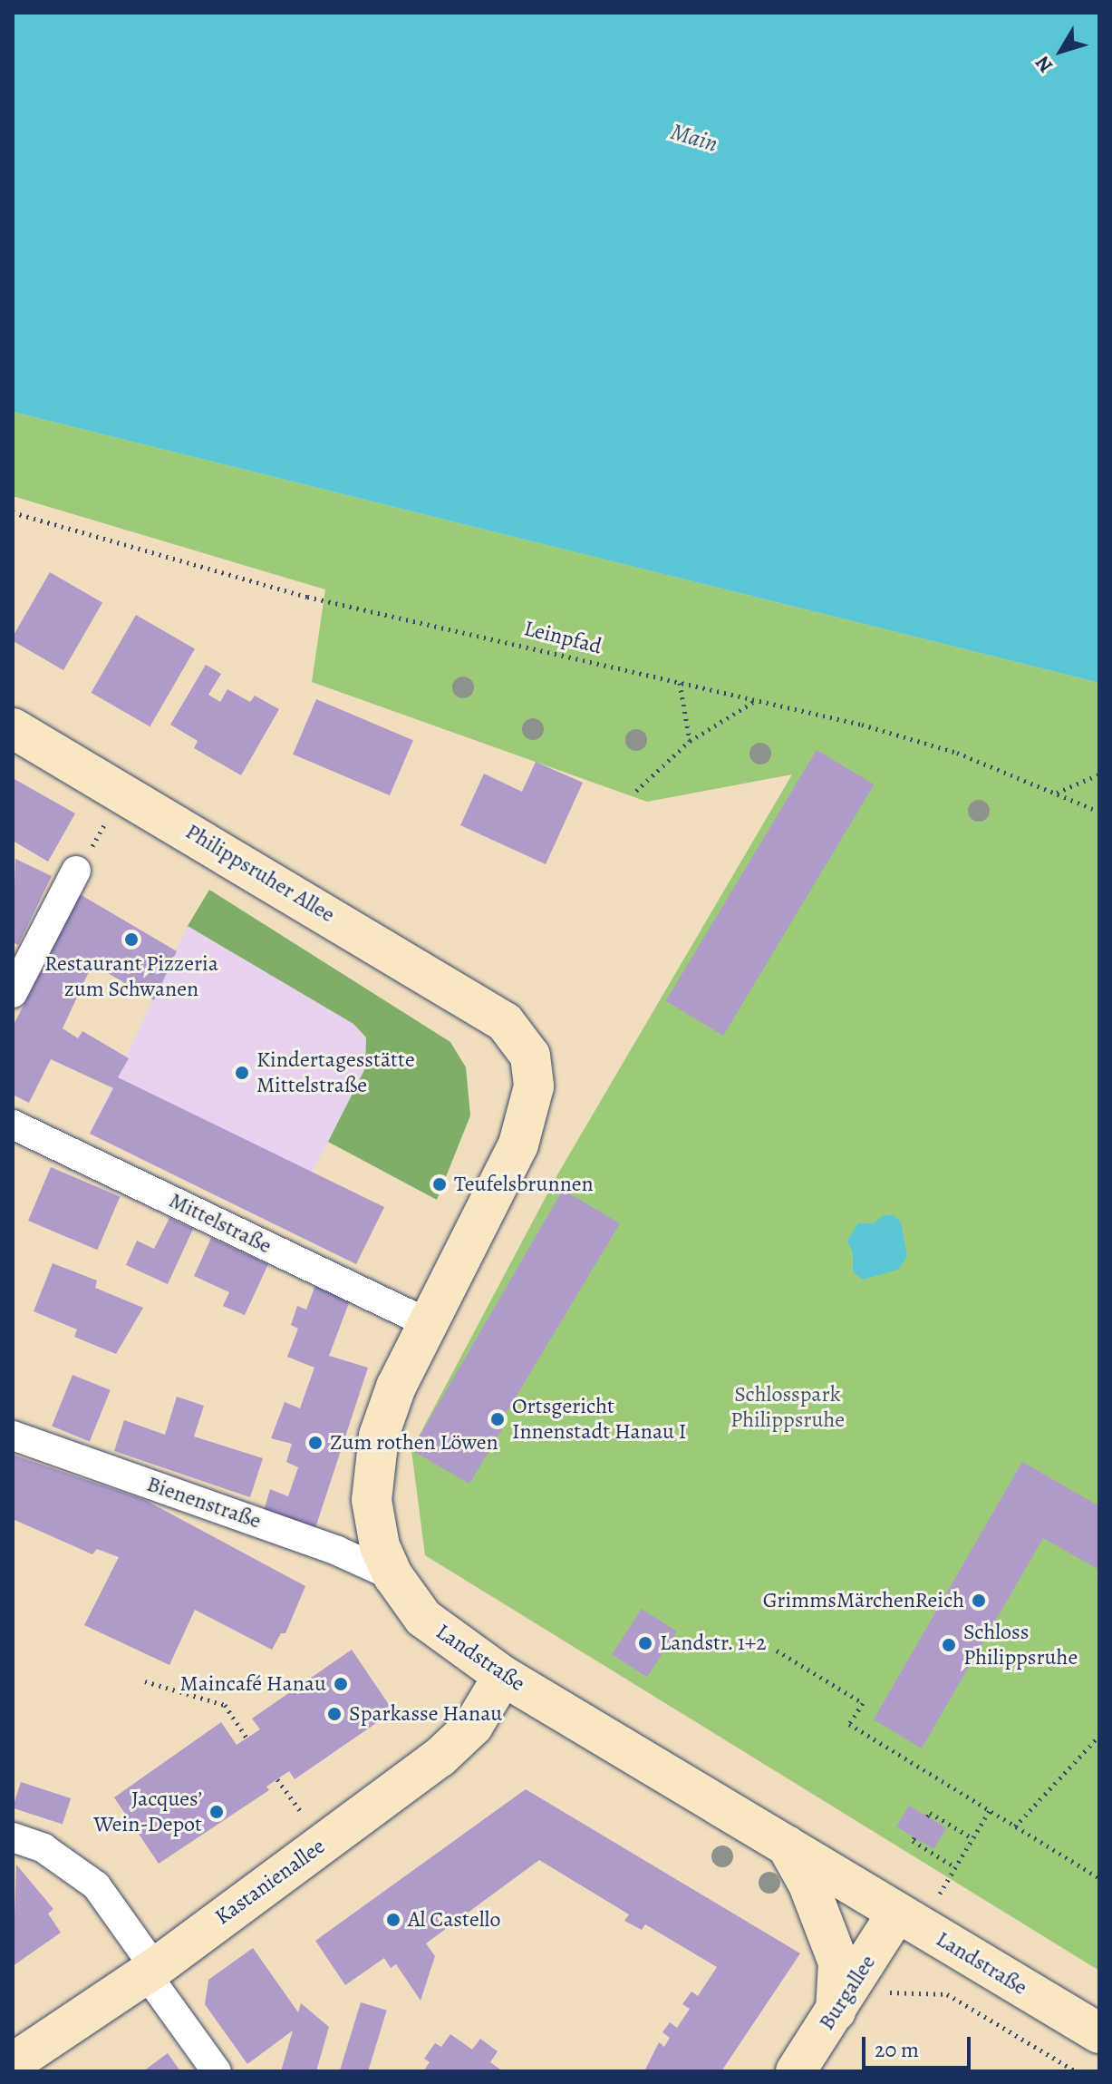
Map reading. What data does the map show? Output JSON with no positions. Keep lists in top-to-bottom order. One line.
{"streets":{"main road":["Philippsruher Allee","Landstraße","Kastanienallee","Burgallee"],"street":["Mittelstraße","Bienenstraße"],"path":["Leinpfad"]},"crossings":[["Philippsruher Allee","Landstraße"],["Mittelstraße","Landstraße"],["Bienenstraße","Landstraße"],["Landstraße","Kastanienallee"],["Landstraße","Burgallee"]],"water":["Main"],"parks":["Schlosspark Philippsruhe"],"places":["Restaurant Pizzeria zum Schwanen","Kindertagesstätte Mittelstraße","Teufelsbrunnen","Ortsgericht Innenstadt Hanau I","Zum rothen Löwen","GrimmsMärchenReich","Landstr. 1+2","Schloss Philippsruhe","Maincafé Hanau","Sparkasse Hanau","Jacques’ Wein-Depot","Al Castello"],"scale_bar":"20 m","north":"bottom left"}
